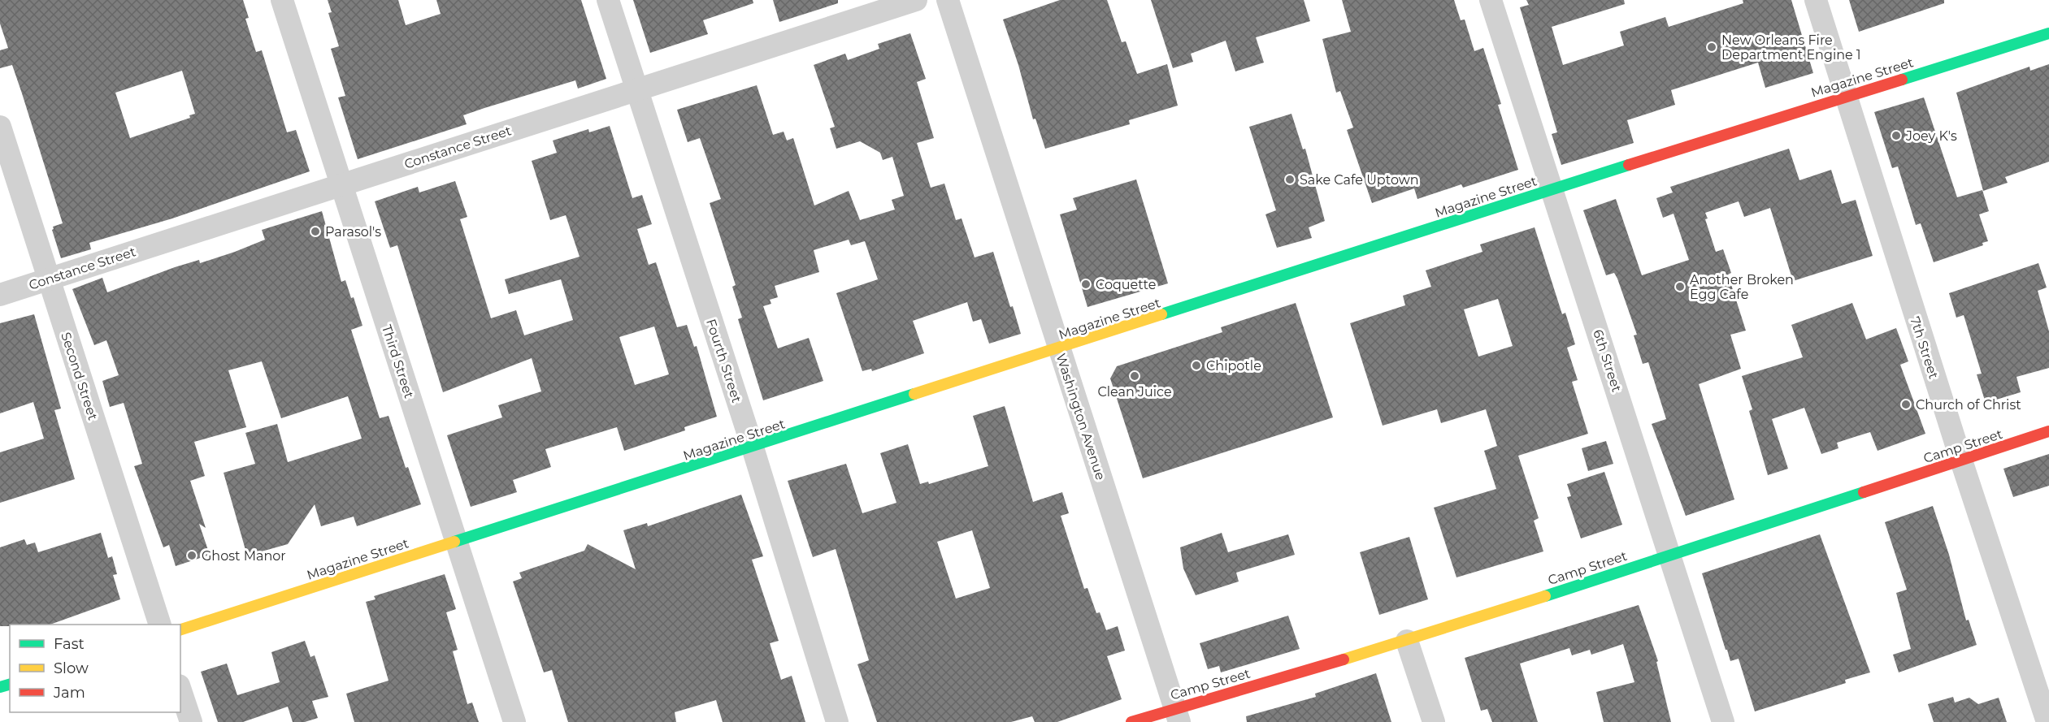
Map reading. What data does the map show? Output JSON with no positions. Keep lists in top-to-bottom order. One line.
{"streets":{"street":["Magazine Street","Constance Street","7th Street","Fourth Street","6th Street","Third Street","Second Street","Washington Avenue","Camp Street"]},"crossings":[["Magazine Street","7th Street"],["Magazine Street","Fourth Street"],["Magazine Street","6th Street"],["Magazine Street","Third Street"],["Magazine Street","Washington Avenue"],["Constance Street","Fourth Street"],["Constance Street","Third Street"],["Constance Street","Second Street"],["7th Street","Camp Street"],["6th Street","Camp Street"],["Washington Avenue","Camp Street"]],"places":["New Orleans Fire Department Engine 1","Joey K's","Sake Cafe Uptown","Parasol's","Coquette","Another Broken Egg Cafe","Chipotle","Clean Juice","Church of Christ","Ghost Manor"],"legend":["Fast","Slow","Jam"]}
